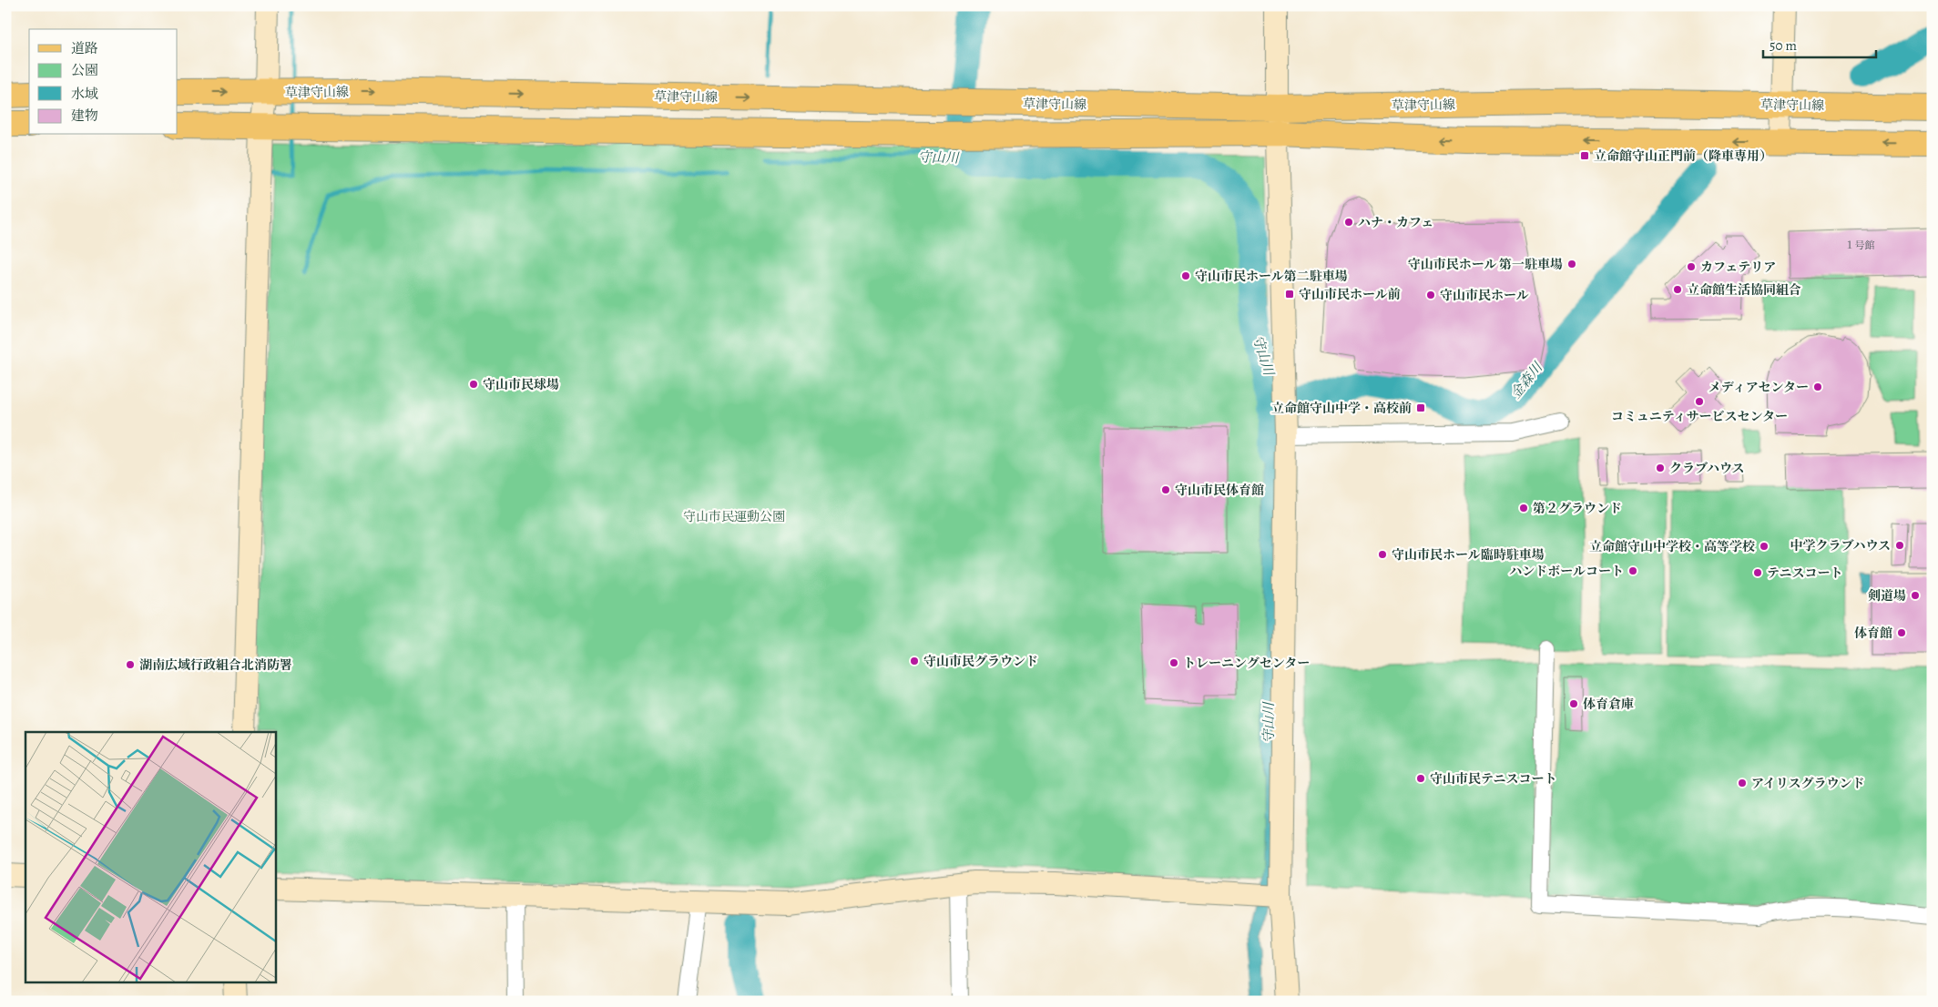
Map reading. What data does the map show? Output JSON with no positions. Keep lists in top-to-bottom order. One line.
{"streets":{"main road":["草津守山線"]},"water":["守山川","金森川"],"parks":["守山市民運動公園"],"places":{"transit":["立命館守山正門前（降車専用）","守山市民ホール前","立命館守山中学・高校前"],"other":["ハナ・カフェ","守山市民ホール 第一駐車場","カフェテリア","守山市民ホール第二駐車場","立命館生活協同組合","守山市民ホール","守山市民球場","メディアセンター","コミュニティサービスセンター","クラブハウス","守山市民体育館","第２グラウンド","中学クラブハウス","立命館守山中学校・高等学校","守山市民ホール臨時駐車場","ハンドボールコート","テニスコート","剣道場","体育館","守山市民グラウンド","トレーニングセンター","湖南広域行政組合北消防署","体育倉庫","守山市民テニスコート","アイリスグラウンド"]},"house_numbers":["１号館"],"legend":["道路","公園","水域","建物"],"scale_bar":"50 m"}
